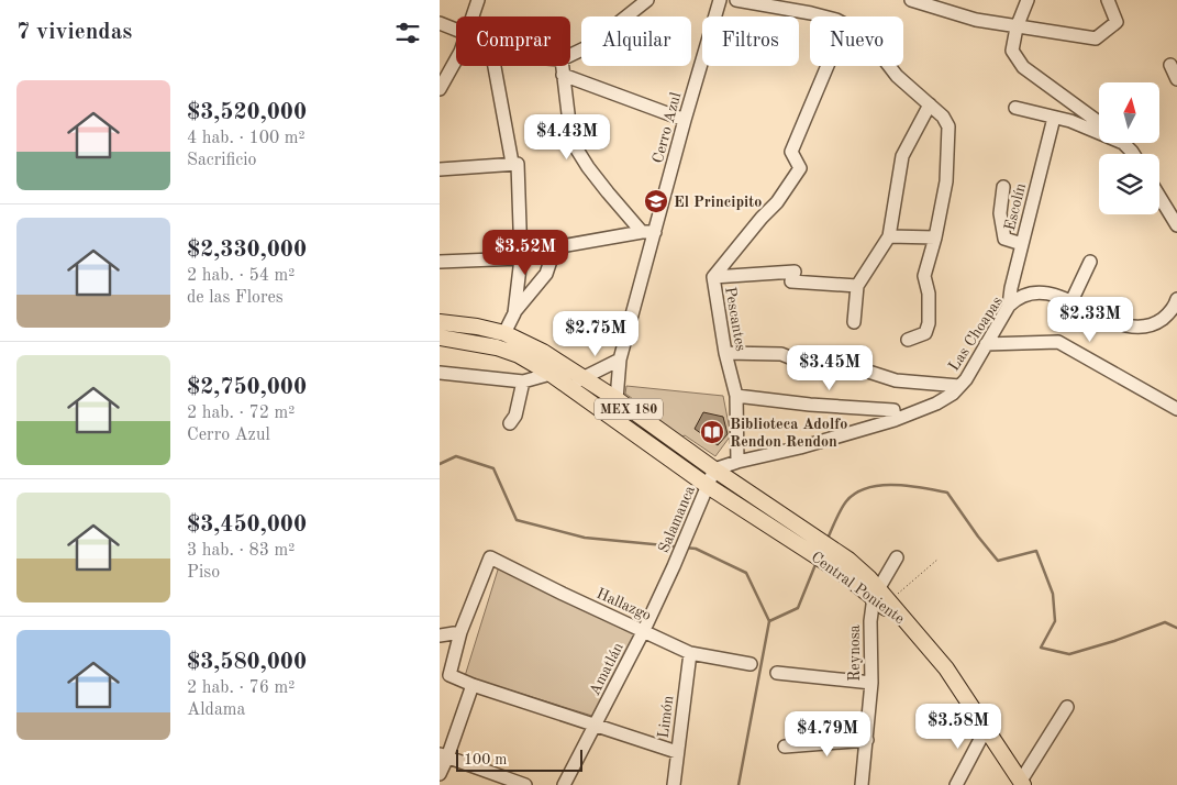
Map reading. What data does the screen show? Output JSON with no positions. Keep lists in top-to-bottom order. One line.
{"streets":{"main road":["MEX 180","Central Poniente"],"street":["Cerro Azul","Escolín","Pescantes","Las Choapas","Salamanca","Hallazgo","Reynosa","Amatlán","Limón"]},"crossings":[["Cerro Azul","Central Poniente"],["Escolín","Las Choapas"],["Pescantes","Las Choapas"],["Las Choapas","Central Poniente"],["MEX 180","Central Poniente"],["Salamanca","Central Poniente"],["Salamanca","Amatlán"],["Central Poniente","Reynosa"],["Hallazgo","Amatlán"],["Hallazgo","Limón"]],"places":{"school or university":["El Principito"],"library":["Biblioteca Adolfo Rendon Rendon"]},"scale_bar":"100 m","north":"top","page":{"heading":"7 viviendas","chip":["Comprar","Alquilar","Filtros","Nuevo"],"list":[{"name":"$3,520,000","note":"4 hab. · 100 m² · Sacrificio"},{"name":"$2,330,000","note":"2 hab. · 54 m² · de las Flores"},{"name":"$2,750,000","note":"2 hab. · 72 m² · Cerro Azul"},{"name":"$3,450,000","note":"3 hab. · 83 m² · Piso"},{"name":"$3,580,000","note":"2 hab. · 76 m² · Aldama"}],"price":["$4.43M","$3.52M","$2.33M","$2.75M","$3.45M","$3.58M","$4.79M"],"scale":"100 m"}}
